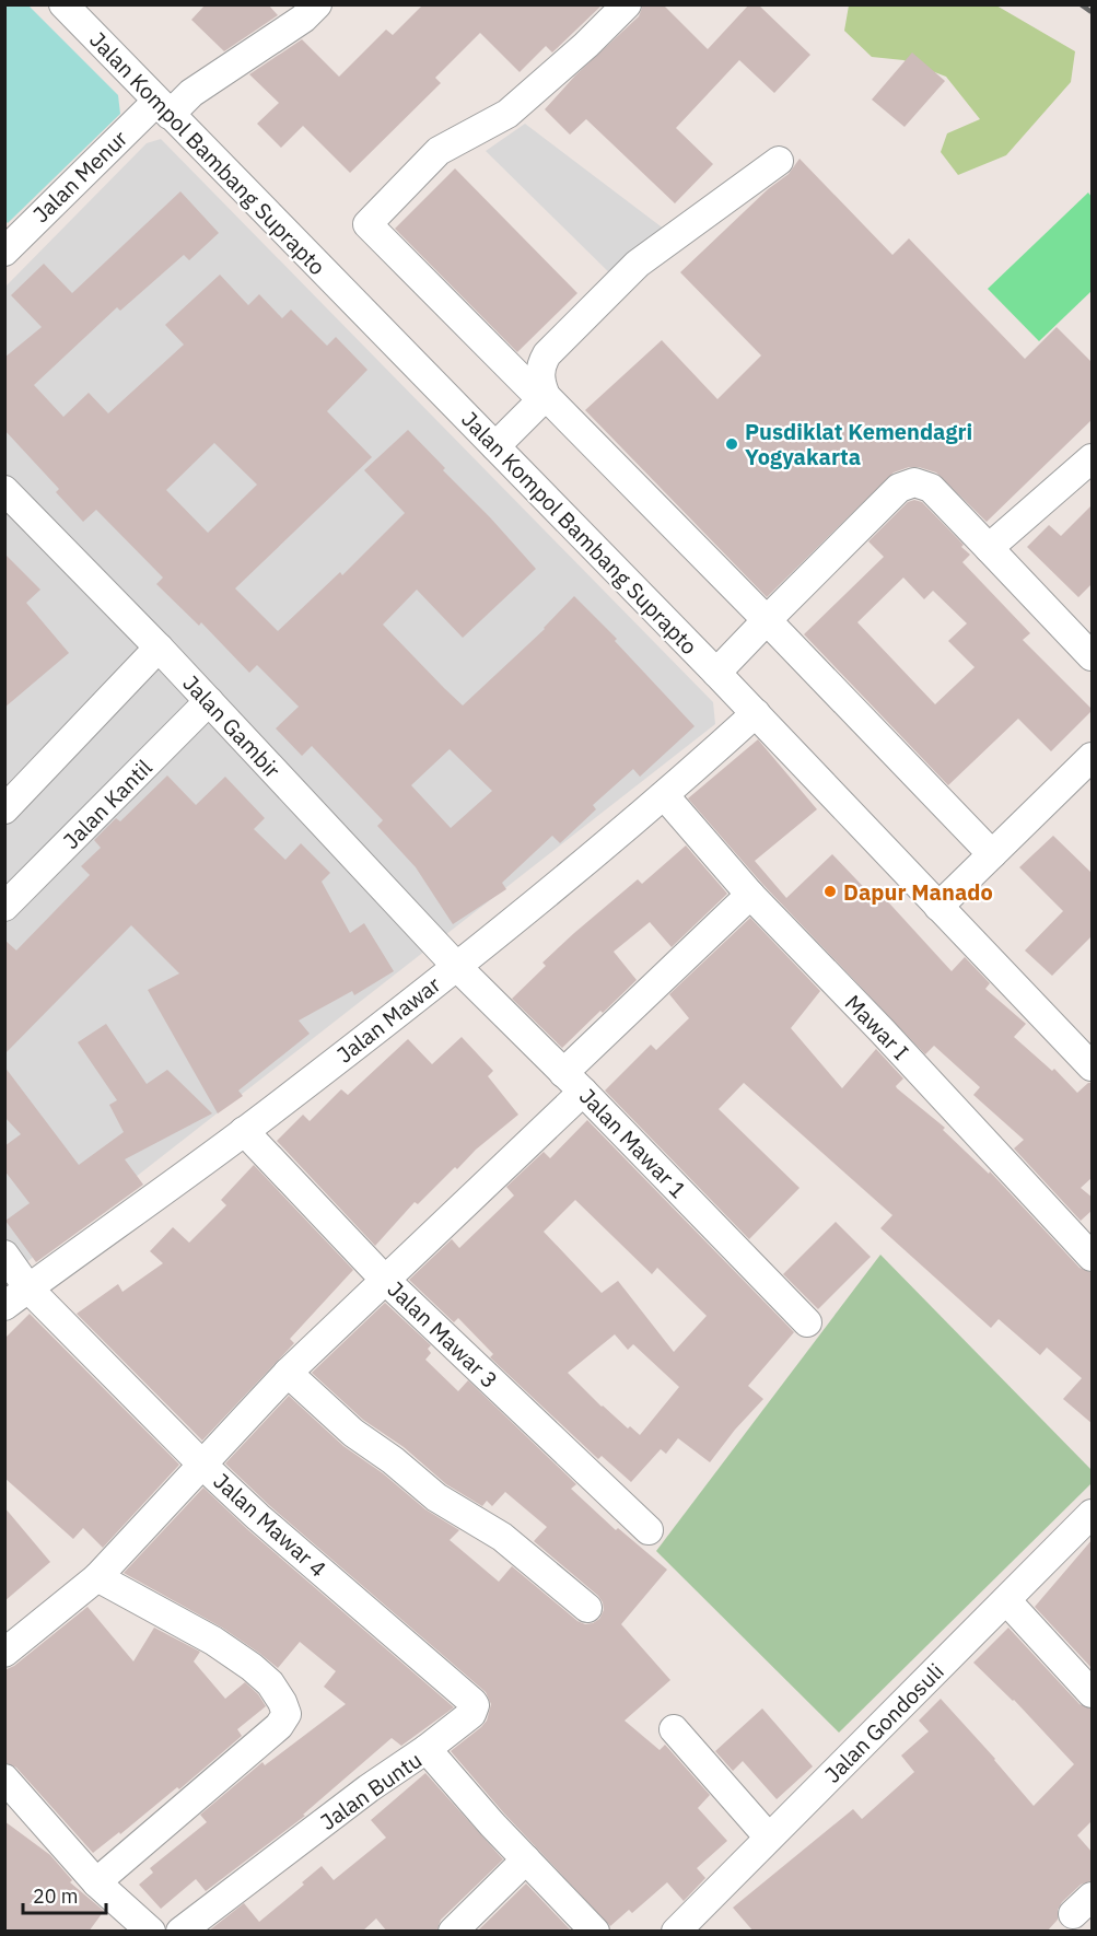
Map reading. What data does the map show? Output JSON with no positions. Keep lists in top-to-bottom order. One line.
{"streets":{"street":["Jalan Kompol Bambang Suprapto","Jalan Menur","Jalan Gambir","Jalan Kantil","Jalan Mawar","Mawar I","Jalan Mawar 1","Jalan Mawar 3","Jalan Mawar 4","Jalan Gondosuli","Jalan Buntu"]},"crossings":[["Jalan Kompol Bambang Suprapto","Jalan Menur"],["Jalan Kompol Bambang Suprapto","Jalan Mawar"],["Jalan Gambir","Jalan Kantil"],["Jalan Gambir","Jalan Mawar"],["Jalan Gambir","Jalan Mawar 1"],["Jalan Mawar","Mawar I"],["Jalan Mawar","Jalan Mawar 1"],["Jalan Mawar","Jalan Mawar 3"],["Jalan Mawar","Jalan Mawar 4"],["Jalan Mawar 4","Jalan Buntu"]],"places":["Pusdiklat Kemendagri Yogyakarta","Dapur Manado"],"scale_bar":"20 m"}
